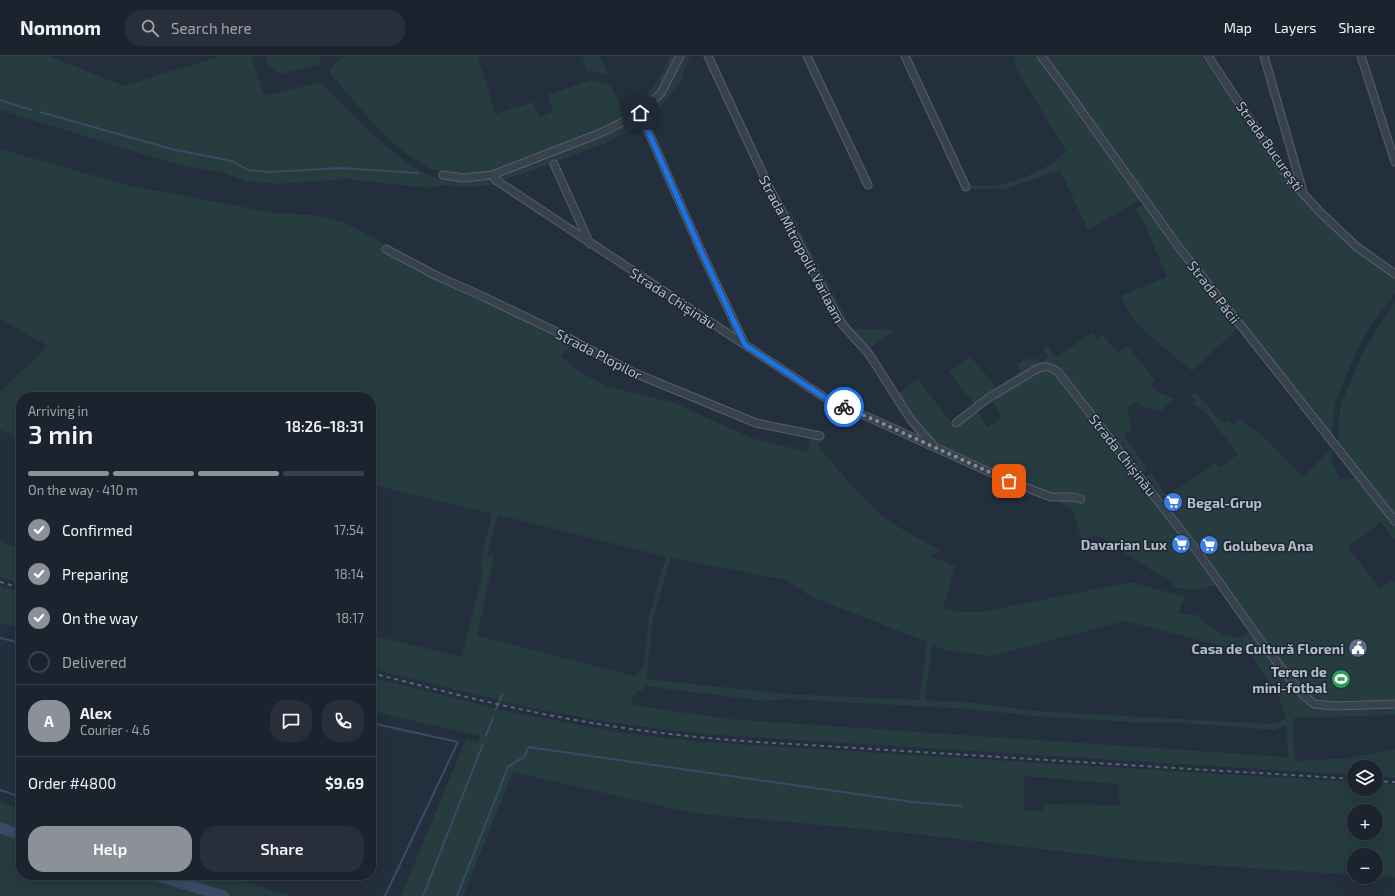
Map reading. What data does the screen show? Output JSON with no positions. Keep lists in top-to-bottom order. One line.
{"streets":{"street":["Strada București","Strada Mitropolit Varlaam","Strada Păcii","Strada Chișinău","Strada Plopilor"]},"crossings":[["Strada Mitropolit Varlaam","Strada Chișinău"]],"places":{"supermarket":["Begal-Grup","Davarian Lux","Golubeva Ana"],"public building":["Casa de Cultură Floreni"],"sports":["Teren de mini-fotbal"]},"page":{"header":"Nomnom","search":"Search here","nav":["Map","Layers","Share"],"heading":["3 min","Arriving in","18:26–18:31"],"panel":["Alex","Courier · 4.6","Order #4800","$9.69"],"bar":"On the way · 410 m","list":[["Confirmed","17:54"],["Preparing","18:14"],["On the way","18:17"],"Delivered"],"round":"A","map_buttons":["+","−"],"buttons":["Help","Share"]}}
